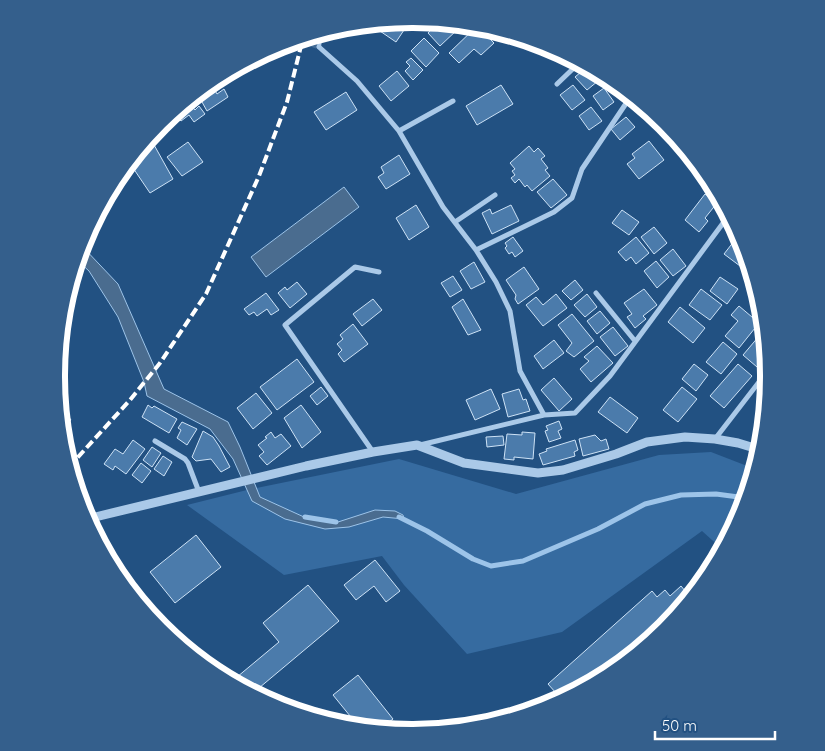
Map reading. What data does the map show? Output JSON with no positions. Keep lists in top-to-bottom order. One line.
{"scale_bar":"50 m"}
